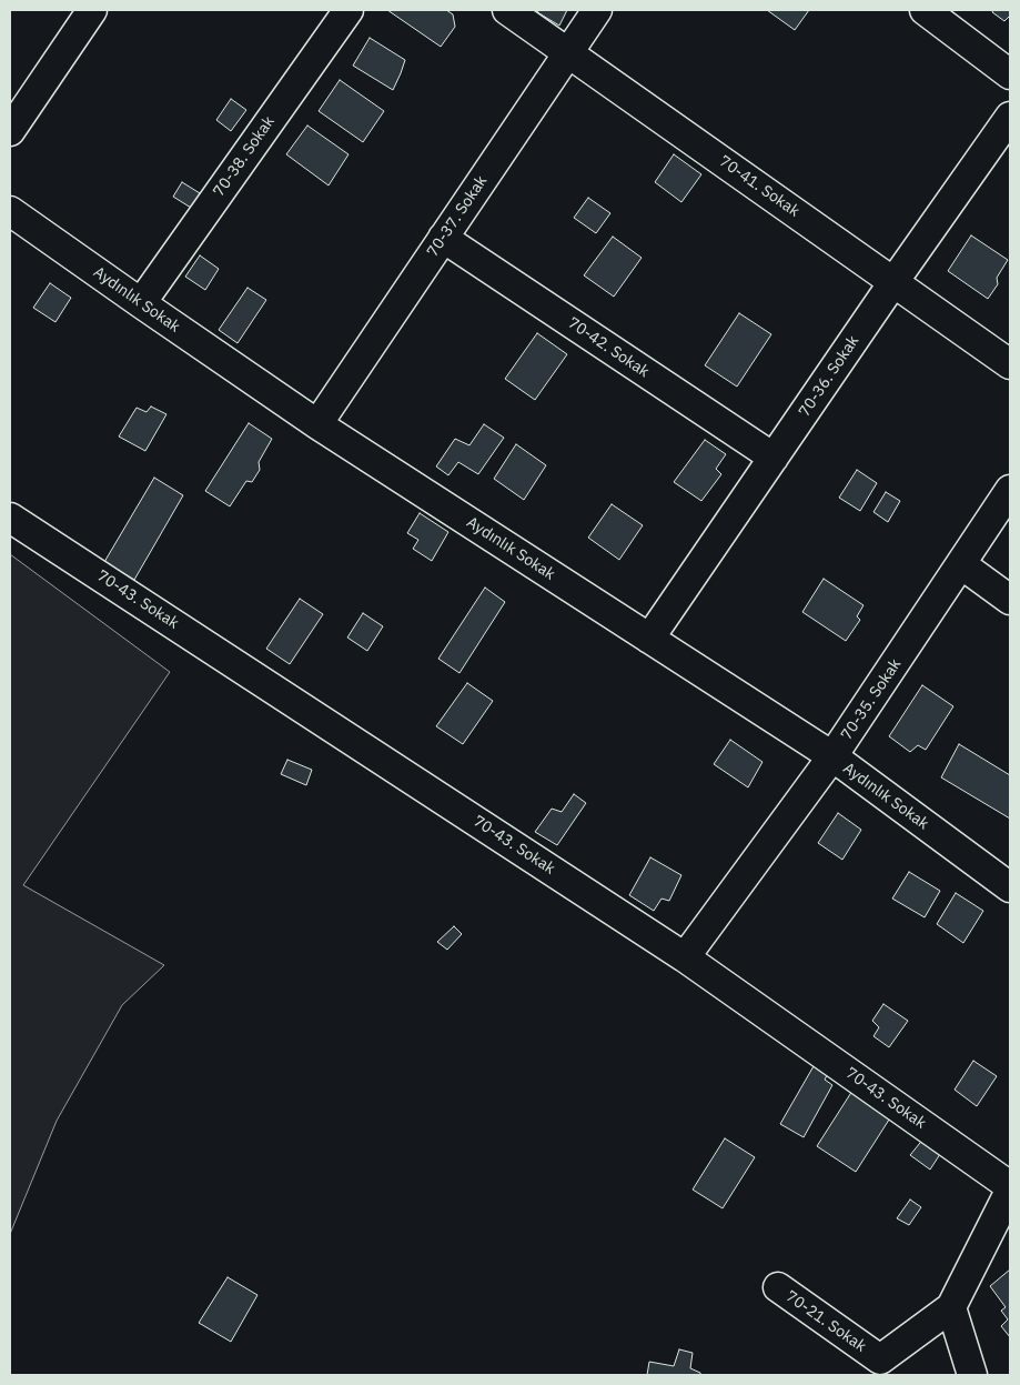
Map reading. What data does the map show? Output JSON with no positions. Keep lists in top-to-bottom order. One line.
{"streets":{"street":["70-38. Sokak","70-41. Sokak","70-37. Sokak","Aydınlık Sokak","70-42. Sokak","70-36. Sokak","70-43. Sokak","70-35. Sokak","70-21. Sokak"]},"crossings":[["70-38. Sokak","Aydınlık Sokak"],["70-41. Sokak","70-37. Sokak"],["70-41. Sokak","70-36. Sokak"],["70-37. Sokak","Aydınlık Sokak"],["70-37. Sokak","70-42. Sokak"],["Aydınlık Sokak","70-36. Sokak"],["Aydınlık Sokak","70-35. Sokak"],["70-42. Sokak","70-36. Sokak"],["70-43. Sokak","70-35. Sokak"]]}
